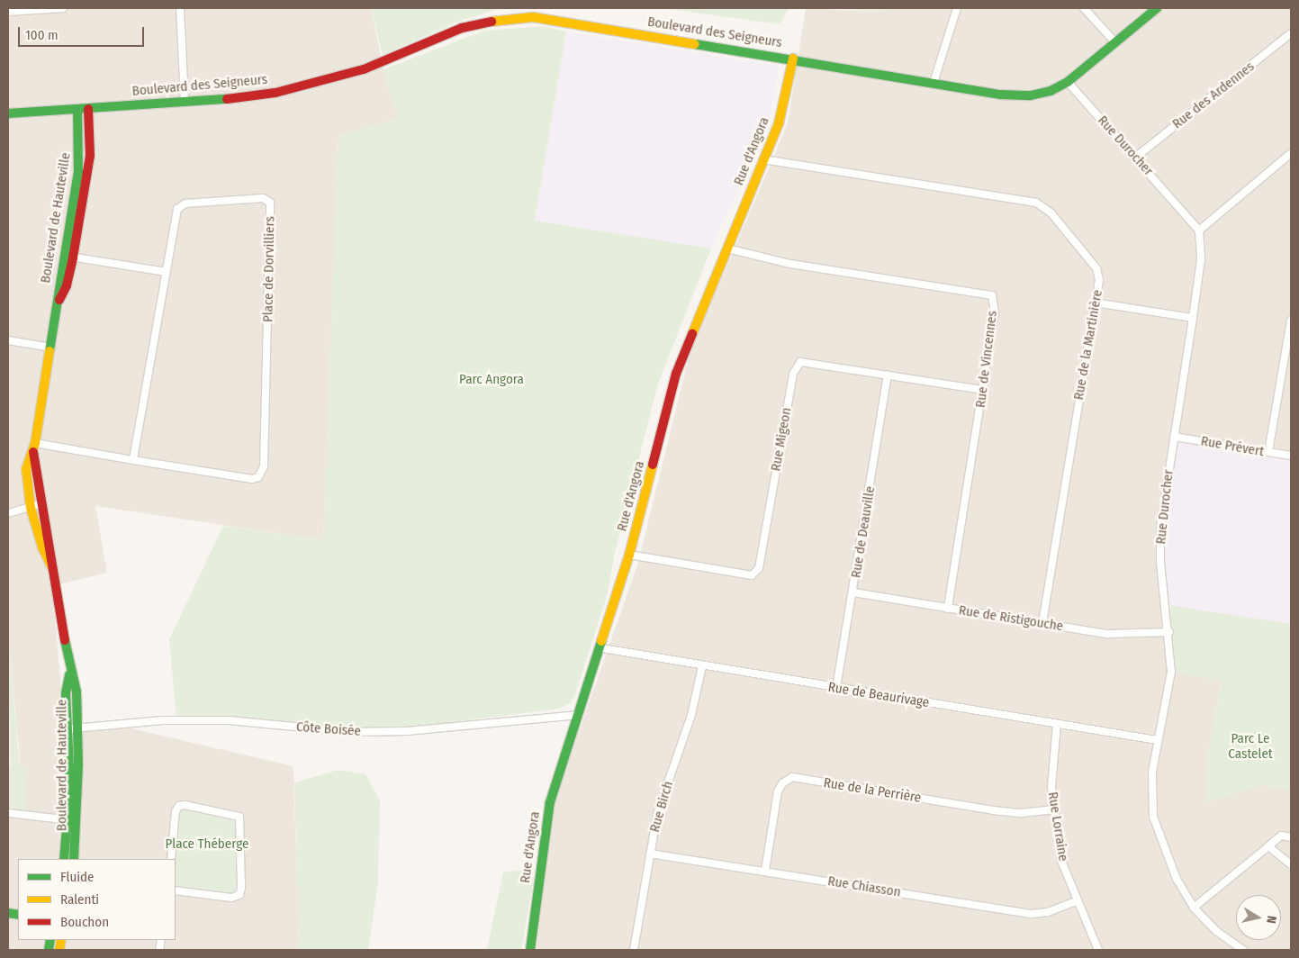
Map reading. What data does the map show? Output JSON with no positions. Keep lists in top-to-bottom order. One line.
{"streets":{"street":["Boulevard des Seigneurs","Rue des Ardennes","Rue Durocher","Rue d'Angora","Boulevard de Hauteville","Place de Dorvilliers","Rue de la Martinière","Rue de Vincennes","Rue Migeon","Rue Prévert","Rue de Deauville","Rue de Ristigouche","Rue de Beaurivage","Côte Boisée","Rue de la Perrière","Rue Birch","Rue Lorraine","Rue Chiasson"]},"crossings":[["Boulevard des Seigneurs","Rue Durocher"],["Boulevard des Seigneurs","Rue d'Angora"],["Boulevard des Seigneurs","Boulevard de Hauteville"],["Rue des Ardennes","Rue Durocher"],["Rue Durocher","Rue Prévert"],["Rue Durocher","Rue de Ristigouche"],["Rue Durocher","Rue de Beaurivage"],["Rue d'Angora","Rue de la Martinière"],["Rue d'Angora","Rue de Vincennes"],["Rue d'Angora","Rue Migeon"],["Rue d'Angora","Rue de Beaurivage"],["Rue d'Angora","Côte Boisée"],["Boulevard de Hauteville","Place de Dorvilliers"],["Boulevard de Hauteville","Côte Boisée"],["Rue de la Martinière","Rue de Ristigouche"],["Rue de Vincennes","Rue Migeon"],["Rue de Vincennes","Rue de Ristigouche"],["Rue Migeon","Rue de Deauville"],["Rue de Deauville","Rue de Ristigouche"],["Rue de Deauville","Rue de Beaurivage"],["Rue de Beaurivage","Rue Birch"],["Rue de Beaurivage","Rue Lorraine"],["Rue de la Perrière","Rue Lorraine"],["Rue de la Perrière","Rue Chiasson"],["Rue Birch","Rue Chiasson"],["Rue Lorraine","Rue Chiasson"]],"parks":["Parc Angora","Parc Le Castelet","Place Théberge"],"legend":["Fluide","Ralenti","Bouchon"],"scale_bar":"100 m","north":"right"}
